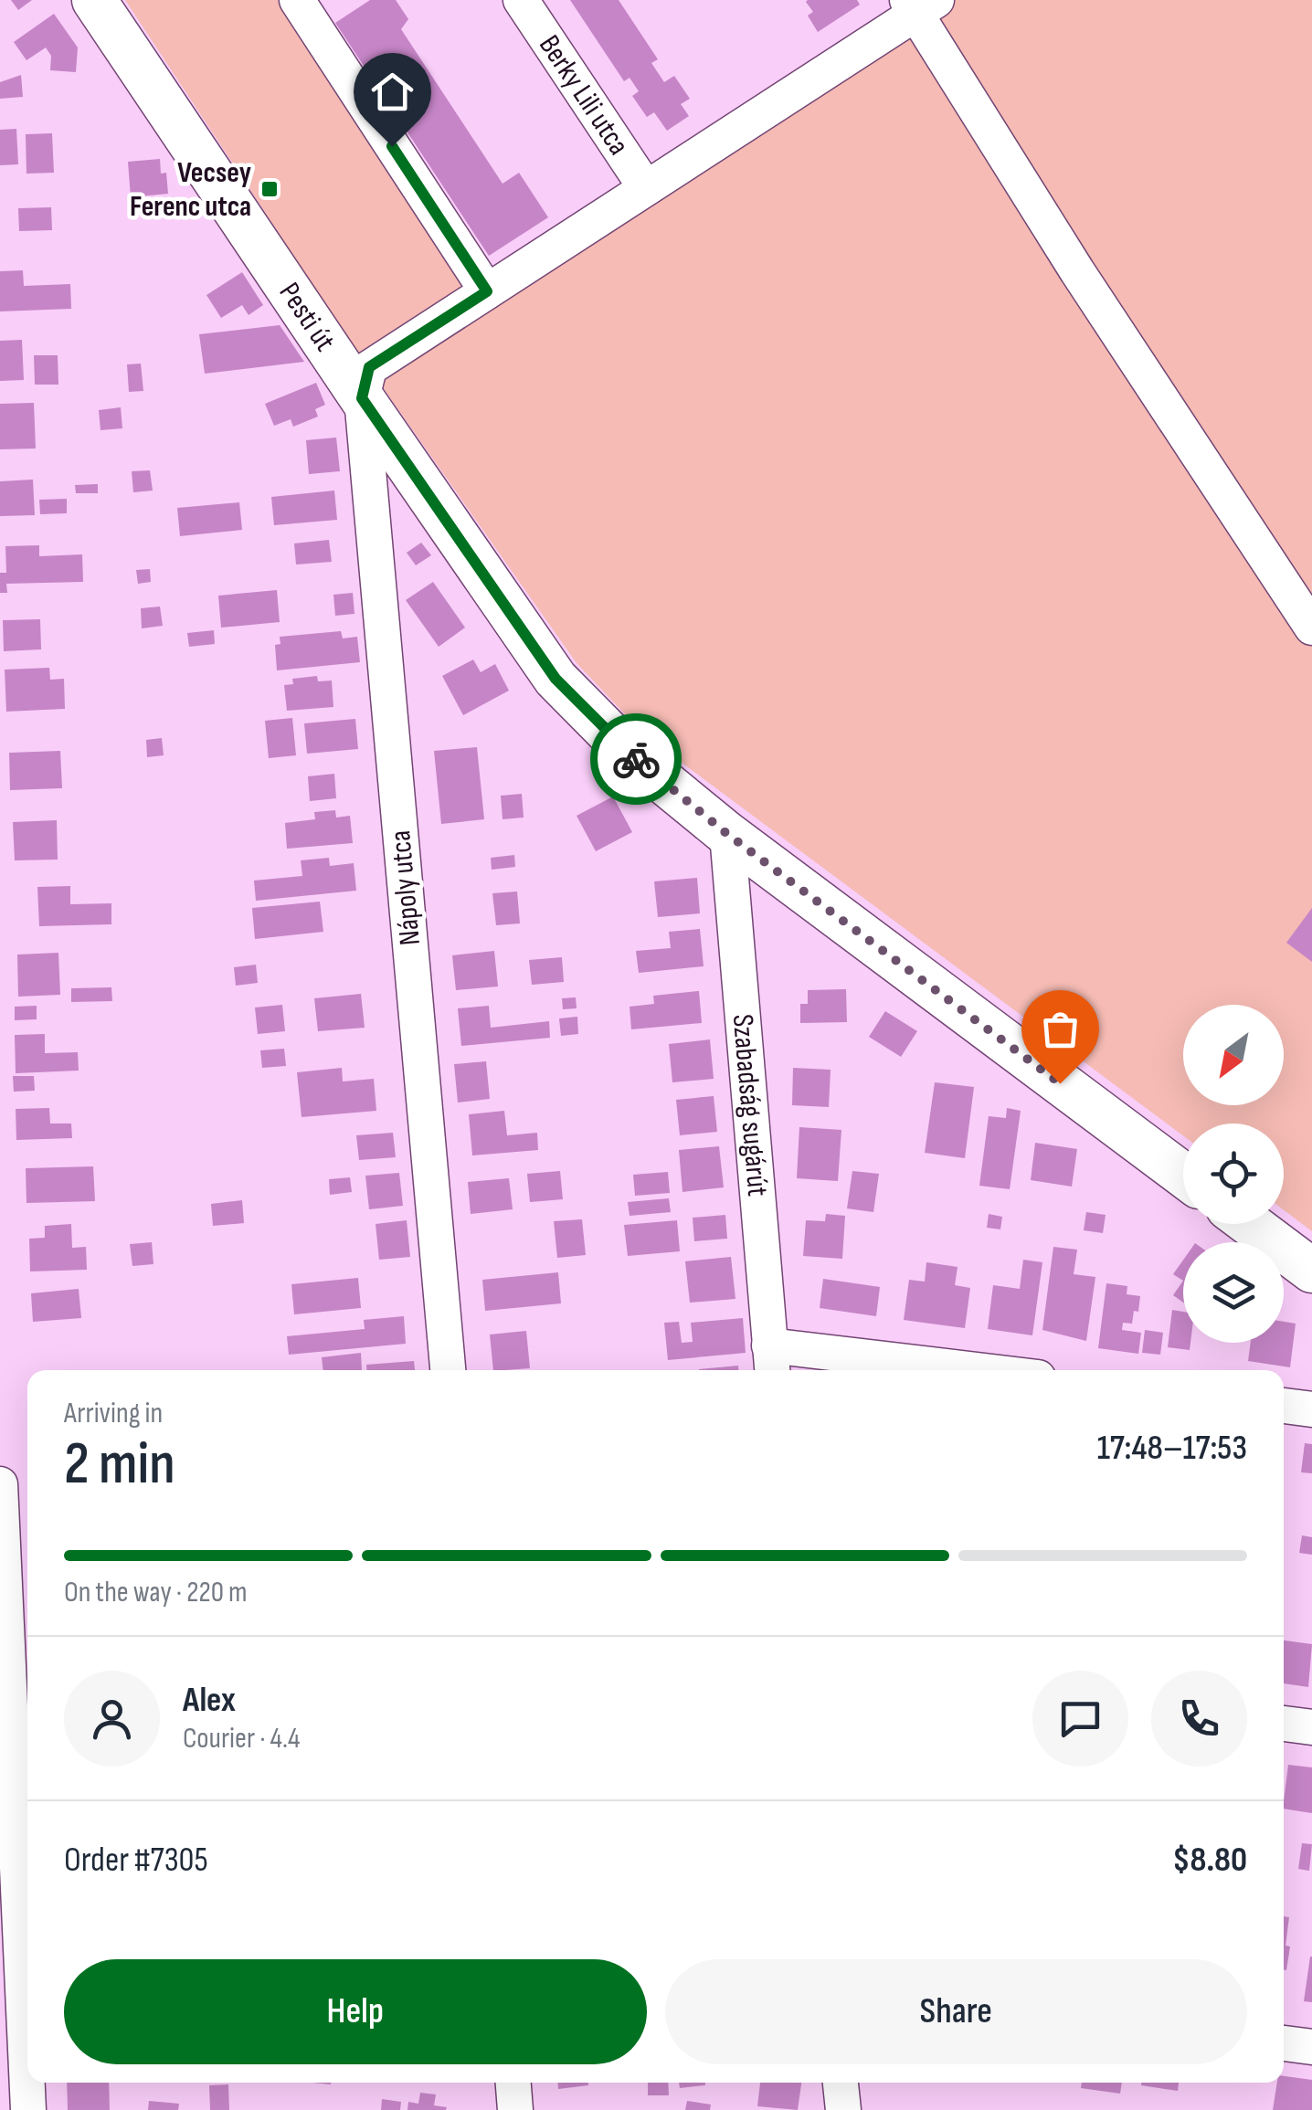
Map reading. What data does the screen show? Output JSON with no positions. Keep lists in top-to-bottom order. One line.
{"streets":{"main road":["Pesti út"],"street":["Berky Lili utca","Nápoly utca","Szabadság sugárút"]},"crossings":[["Pesti út","Nápoly utca"],["Pesti út","Szabadság sugárút"]],"places":{"transit":["Vecsey Ferenc utca"]},"north":"bottom left","page":{"heading":["2 min","Arriving in","17:48–17:53"],"panel":["Alex","Courier · 4.4","Order #7305","$8.80"],"bar":"On the way · 220 m","buttons":["Help","Share"]}}
